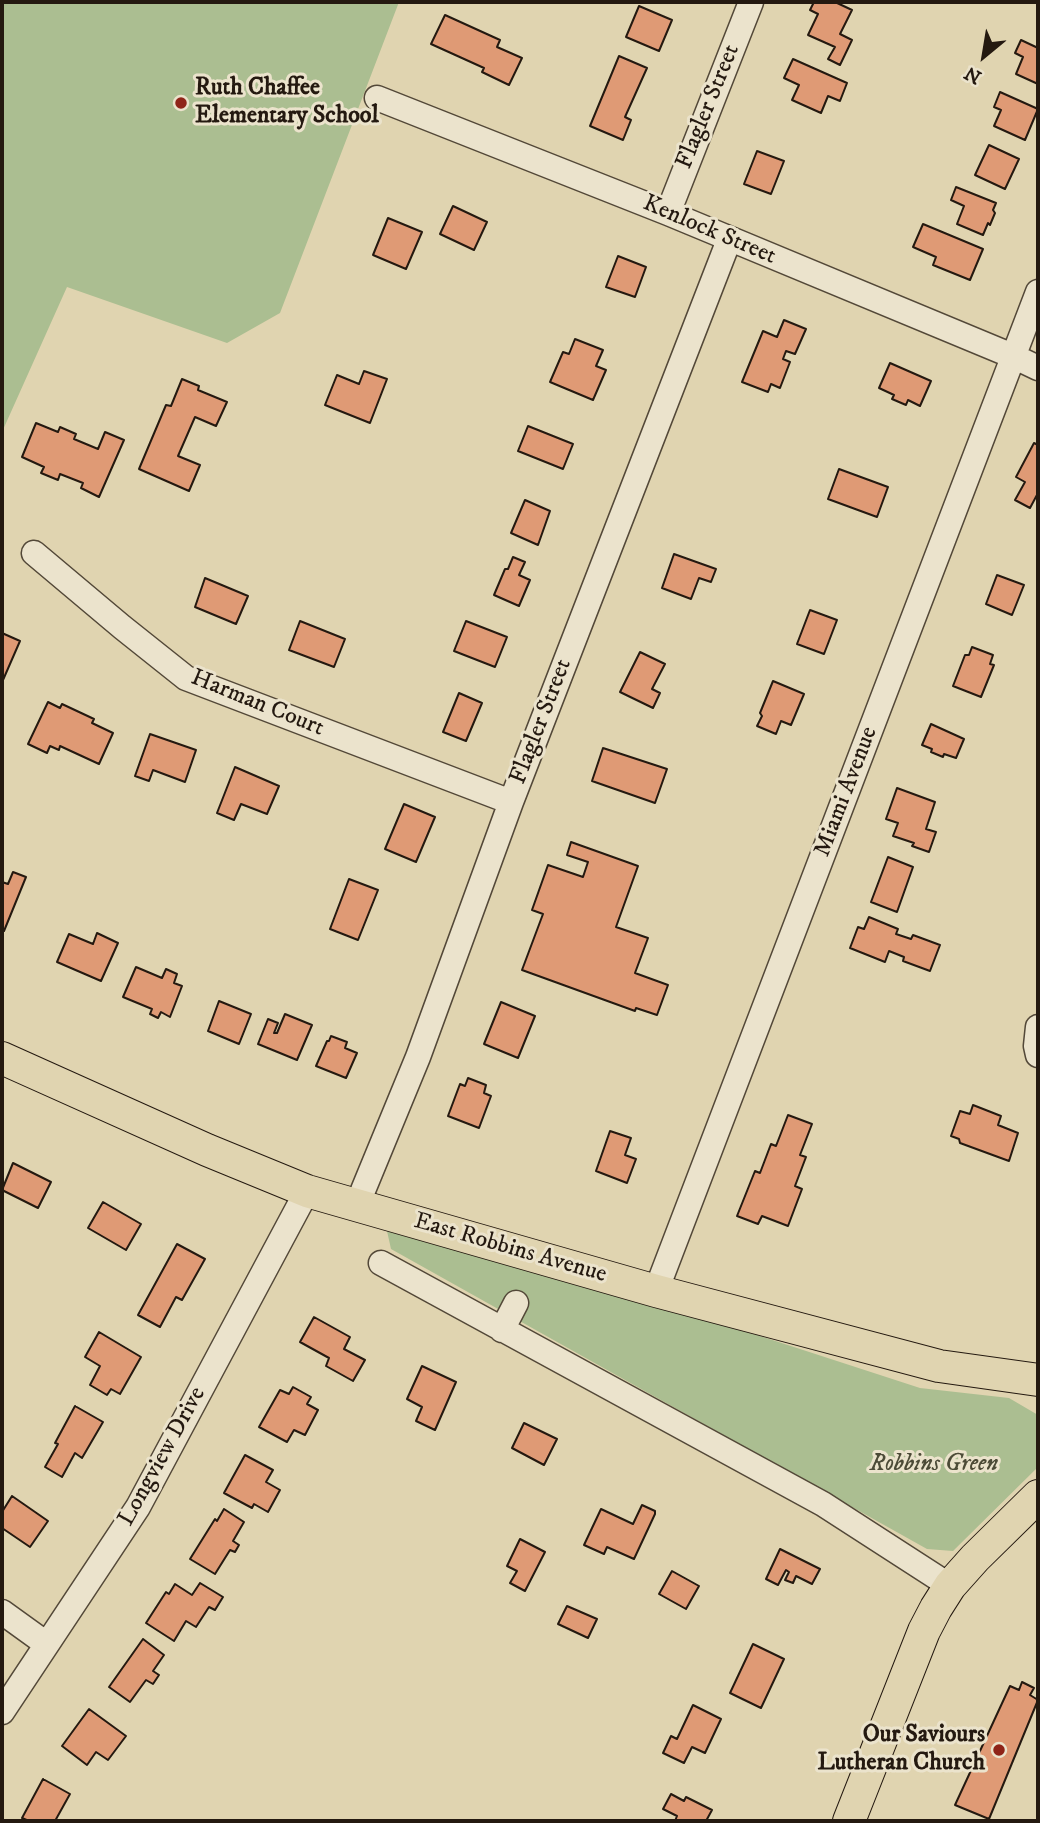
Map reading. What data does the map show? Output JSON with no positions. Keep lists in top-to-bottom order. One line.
{"streets":{"main road":["East Robbins Avenue"],"street":["Flagler Street","Kenlock Street","Harman Court","Miami Avenue","Longview Drive"]},"crossings":[["Flagler Street","Kenlock Street"],["Flagler Street","Harman Court"],["Flagler Street","East Robbins Avenue"],["Kenlock Street","Miami Avenue"],["Miami Avenue","East Robbins Avenue"],["East Robbins Avenue","Longview Drive"]],"parks":["Robbins Green"],"places":["Ruth Chaffee Elementary School","Our Saviours Lutheran Church"],"north":"bottom left"}
